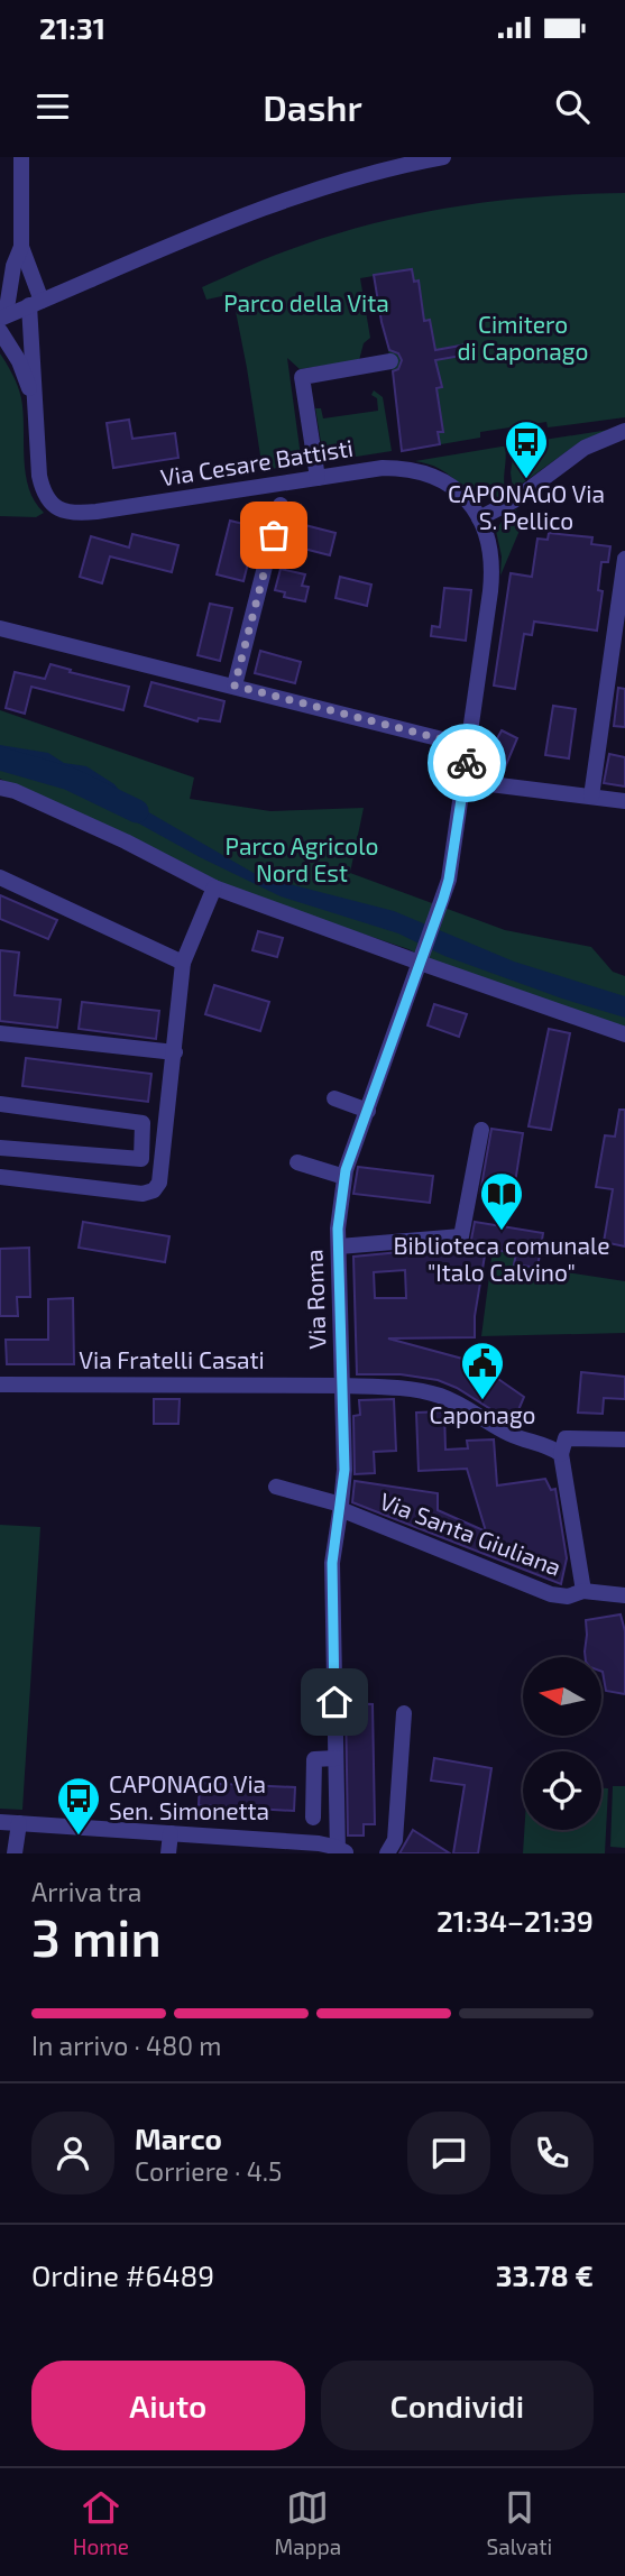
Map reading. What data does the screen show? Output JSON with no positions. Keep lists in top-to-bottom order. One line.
{"streets":{"street":["Via Cesare Battisti","Via Roma","Via Fratelli Casati","Via Santa Giuliana"]},"crossings":[["Via Cesare Battisti","Via Roma"],["Via Roma","Via Fratelli Casati"],["Via Roma","Via Santa Giuliana"]],"parks":["Parco della Vita","Cimitero di Caponago","Parco Agricolo Nord Est"],"places":{"bus stop":["CAPONAGO Via S. Pellico","CAPONAGO Via Sen. Simonetta"],"library":["Biblioteca comunale \"Italo Calvino\""],"public building":["Caponago"]},"north":"left","page":{"status":"21:31","header":"Dashr","heading":["3 min","Arriva tra","21:34–21:39"],"panel":["Marco","Corriere · 4.5","Ordine #6489","33.78 €"],"bar":"In arrivo · 480 m","buttons":["Aiuto","Condividi"],"tabs":["Home","Mappa","Salvati"]}}
